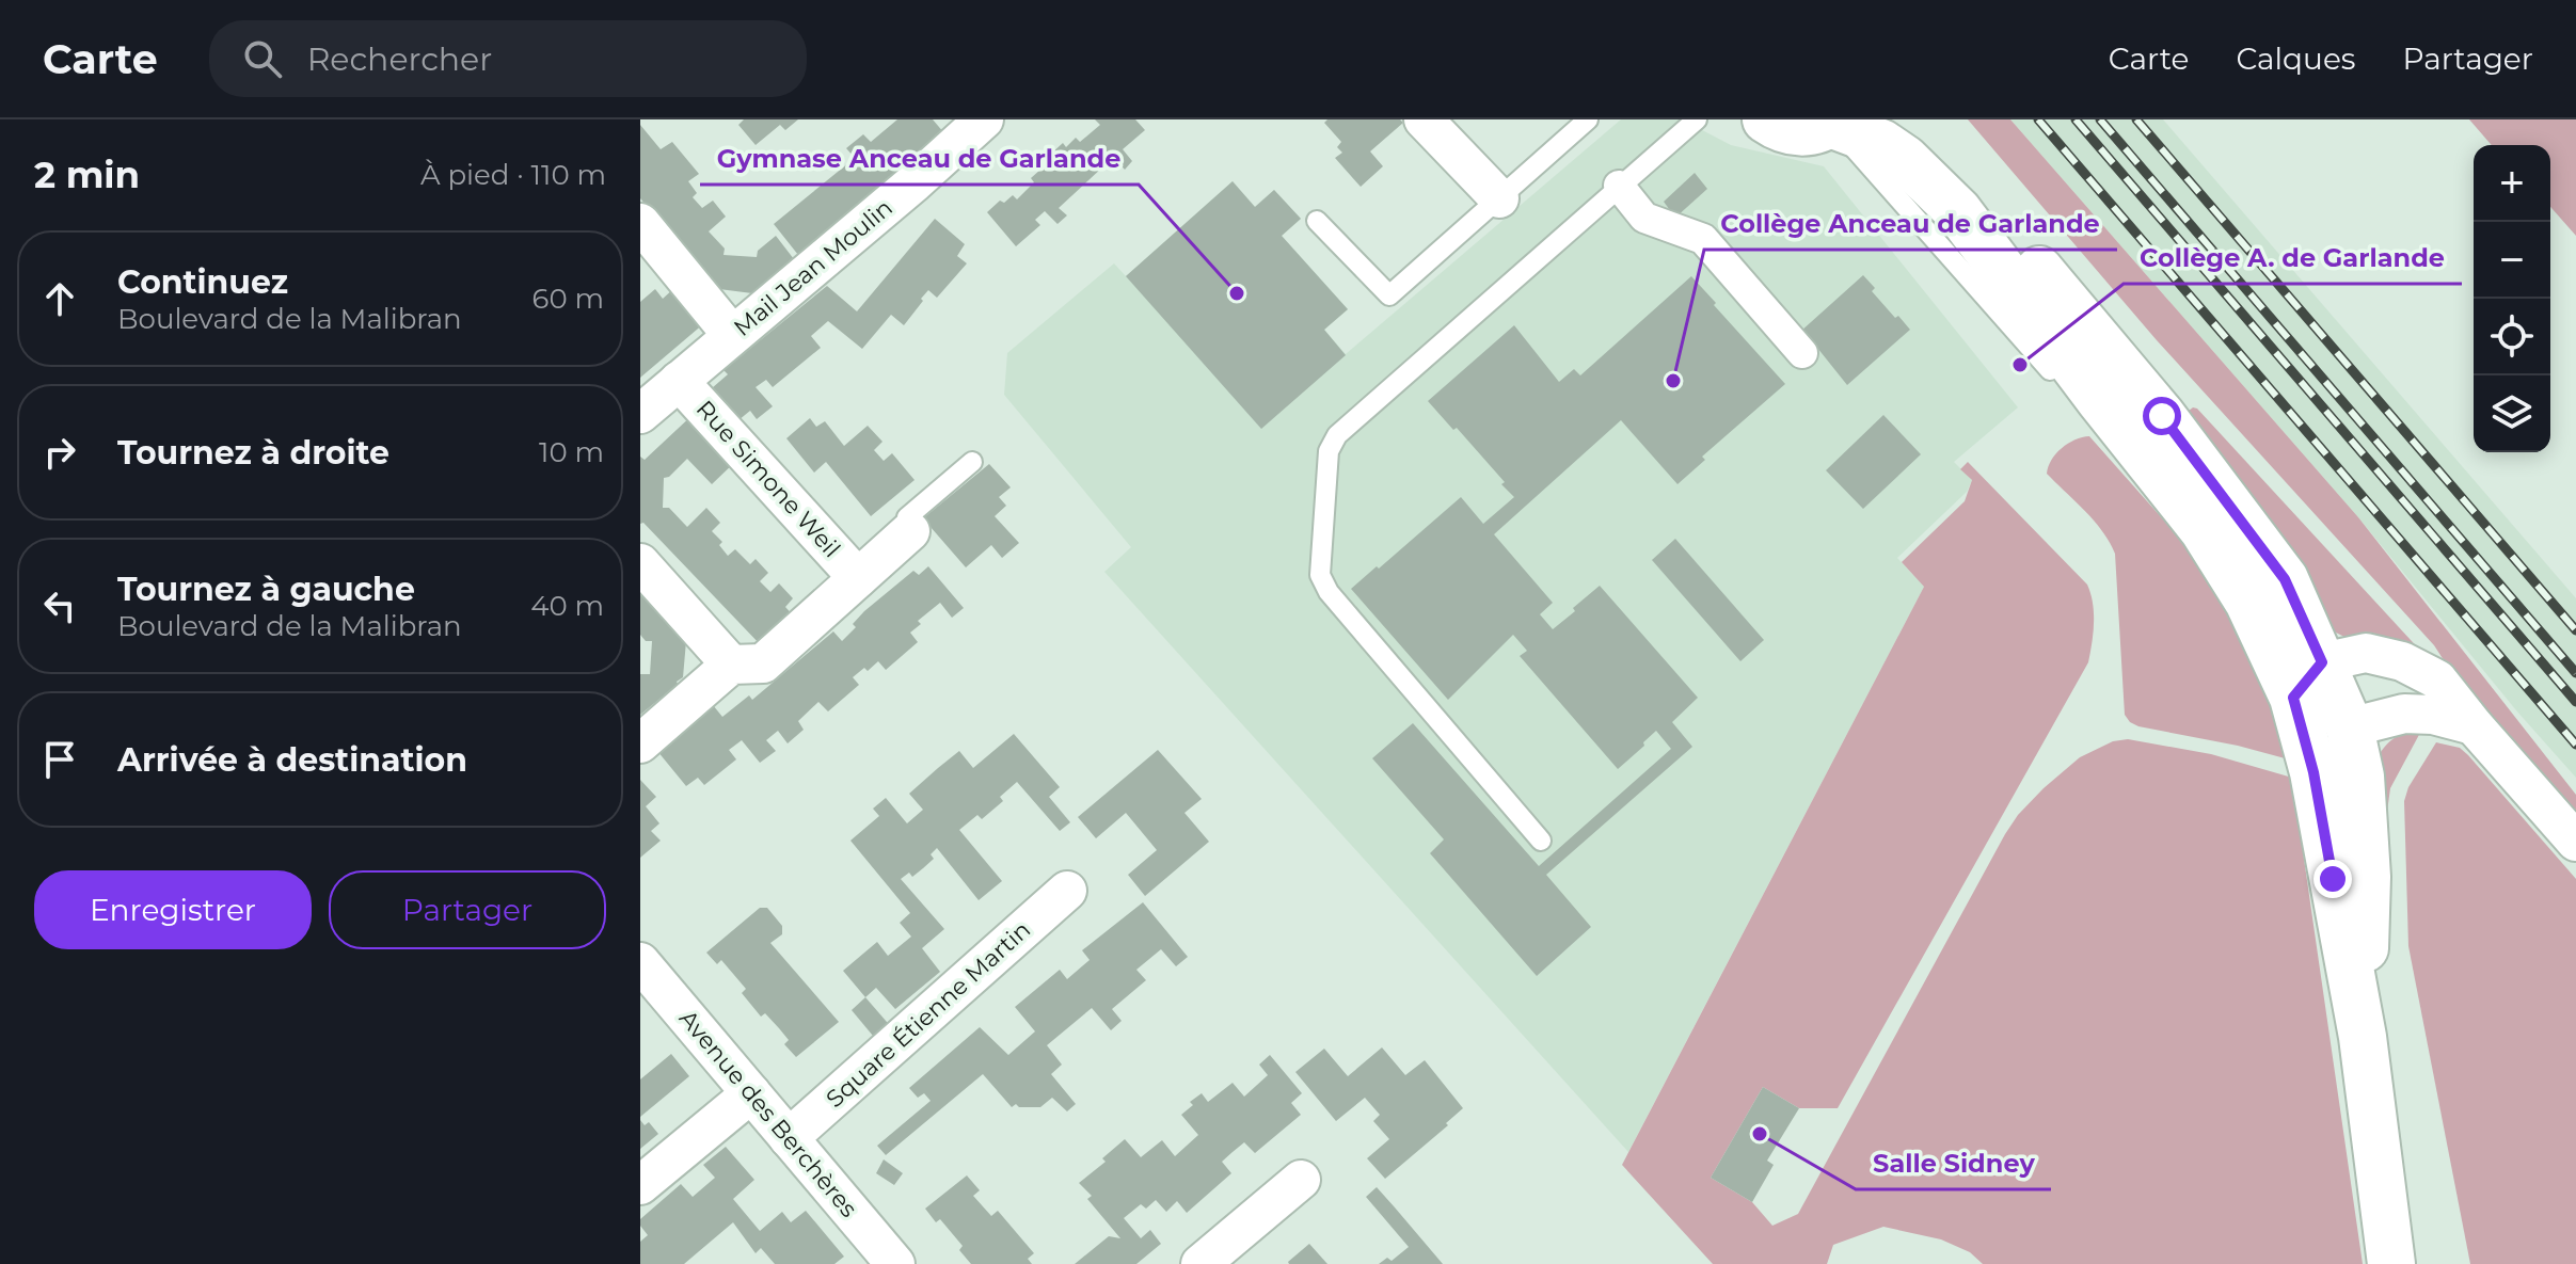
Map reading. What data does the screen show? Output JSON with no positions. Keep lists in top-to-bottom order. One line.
{"streets":{"street":["Mail Jean Moulin","Rue Simone Weil","Square Étienne Martin","Avenue des Berchères"]},"crossings":[["Mail Jean Moulin","Rue Simone Weil"],["Square Étienne Martin","Avenue des Berchères"]],"places":["Gymnase Anceau de Garlande","Collège A. de Garlande","Collège Anceau de Garlande","Salle Sidney"],"page":{"header":"Carte","search":"Rechercher","nav":["Carte","Calques","Partager"],"heading":["2 min","À pied · 110 m"],"map_buttons":["+","−"],"list":[["Continuez","Boulevard de la Malibran","60 m"],["Tournez à droite","10 m"],["Tournez à gauche","Boulevard de la Malibran","40 m"],"Arrivée à destination"],"buttons":["Enregistrer","Partager"]}}
